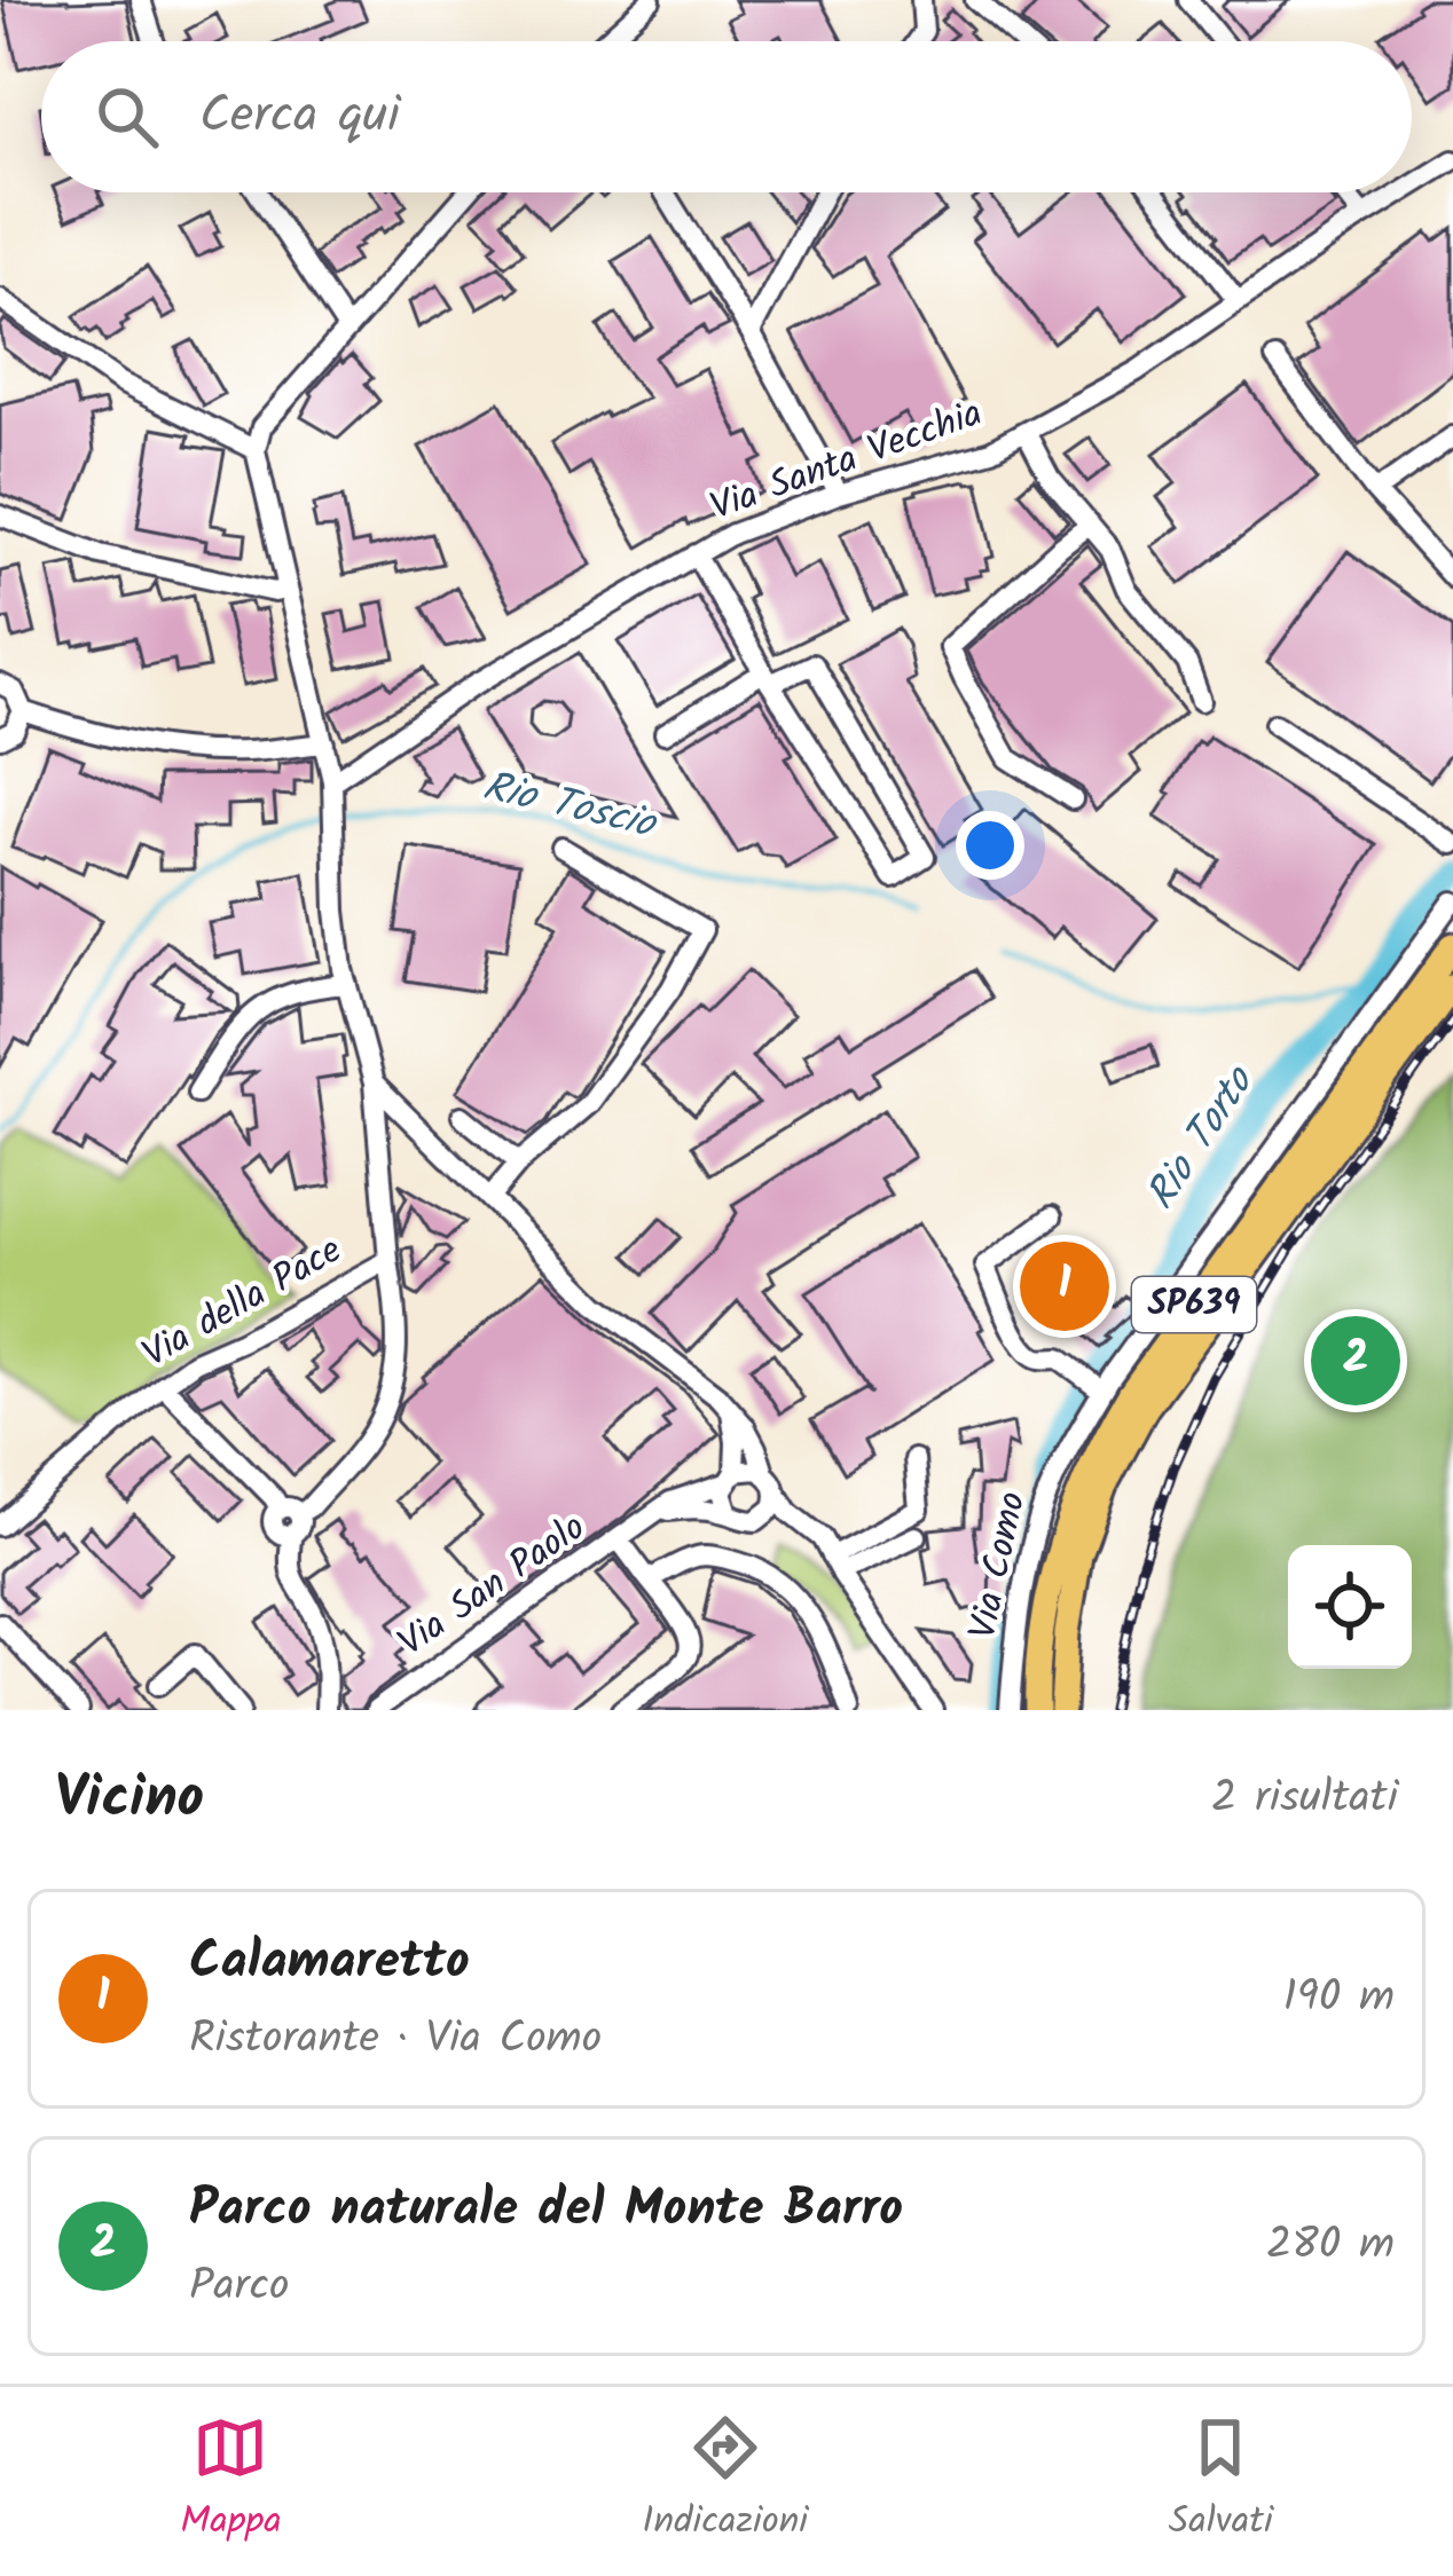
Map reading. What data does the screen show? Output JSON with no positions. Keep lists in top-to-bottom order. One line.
{"streets":{"main road":["SP639"],"street":["Via Santa Vecchia","Via della Pace","Via Como","Via San Paolo"]},"crossings":[["Via Santa Vecchia","Via della Pace"]],"water":["Rio Toscio","Rio Torto"],"page":{"search":"Cerca qui","pins":["1","2"],"heading":["Vicino","2 risultati"],"list":[{"mark":"1","name":"Calamaretto","note":"Ristorante · Via Como","value":"190 m"},{"mark":"2","name":"Parco naturale del Monte Barro","note":"Parco","value":"280 m"}],"nav":["Mappa","Indicazioni","Salvati"]}}
